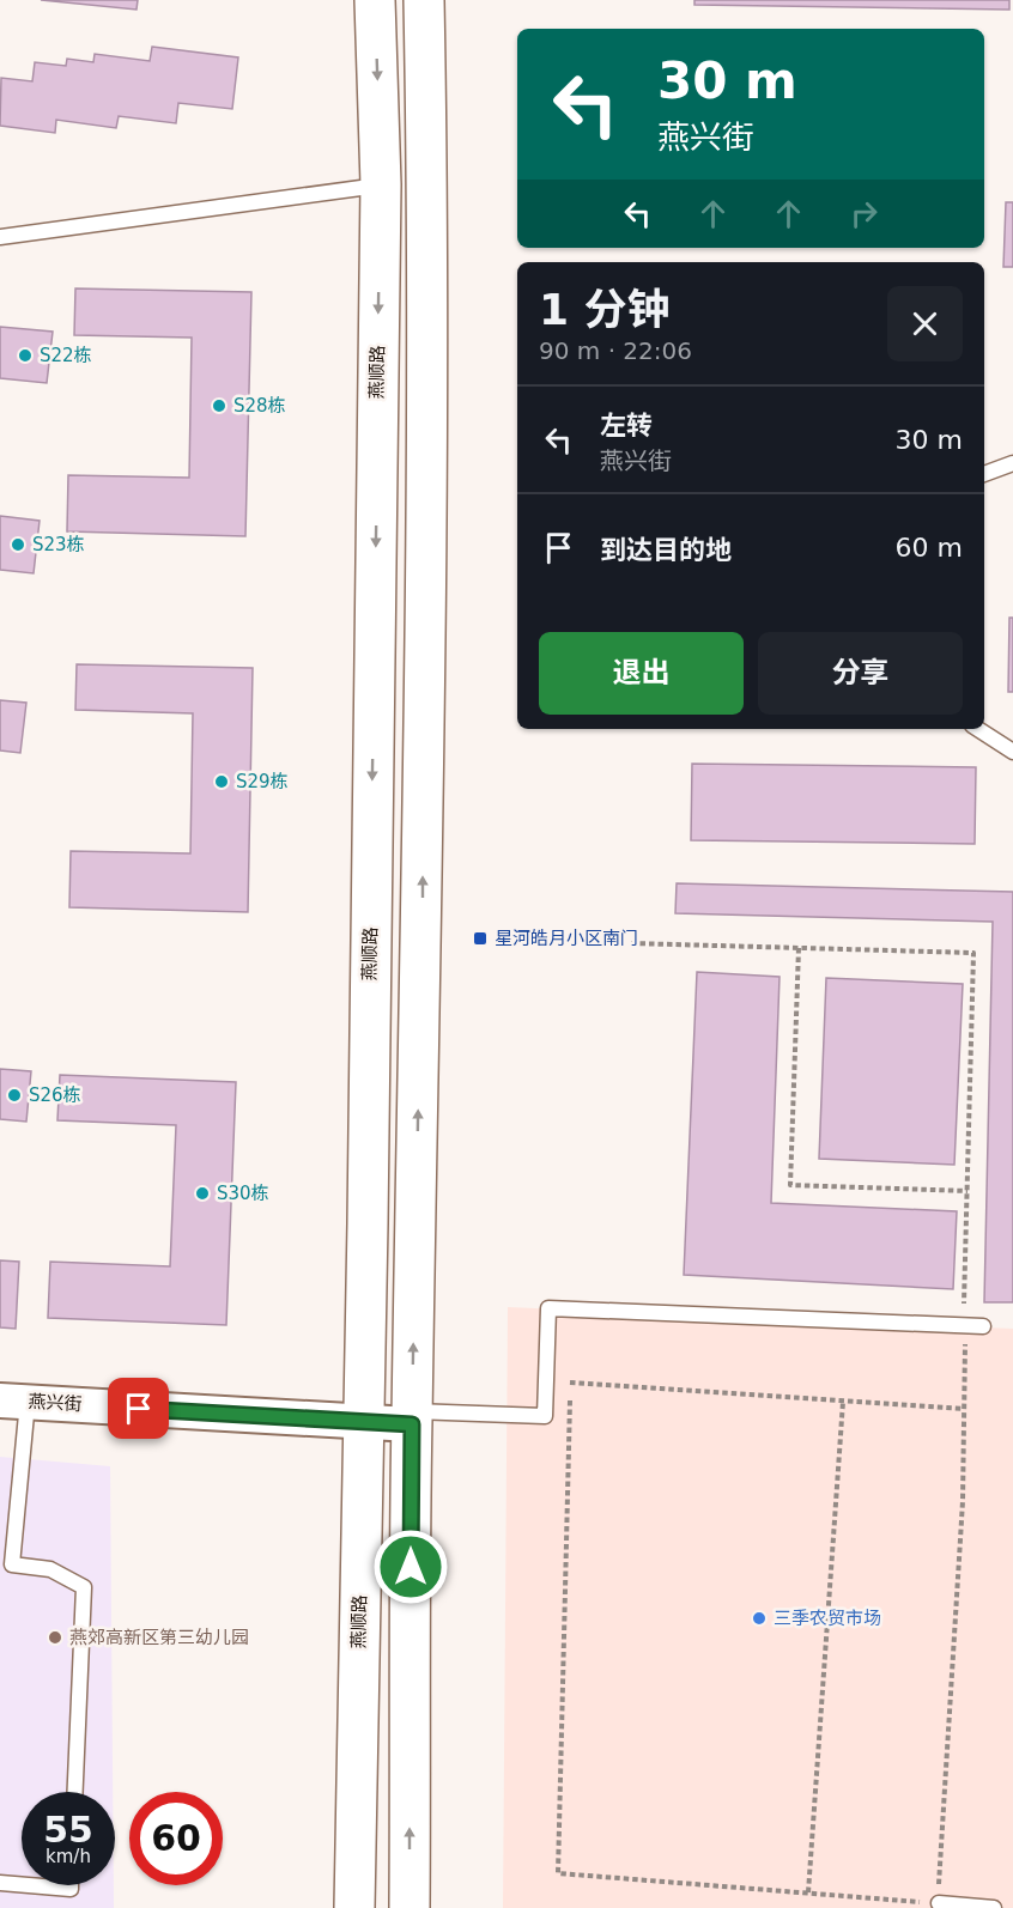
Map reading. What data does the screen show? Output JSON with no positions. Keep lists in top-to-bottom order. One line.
{"streets":{"main road":["燕顺路"],"street":["燕兴街"]},"crossings":[["燕顺路","燕兴街"]],"places":{"other":["S22栋","S28栋","S23栋","S29栋","S26栋","S30栋","三季农贸市场","燕郊高新区第三幼儿园"],"transit":["星河皓月小区南门"]},"page":{"turn":["30 m","燕兴街"],"heading":["1 分钟","90 m · 22:06"],"list":[{"name":"左转","note":"燕兴街","value":"30 m"},{"name":"到达目的地","value":"60 m"}],"buttons":["退出","分享"],"speed":"55 km/h","limit":"60"}}
